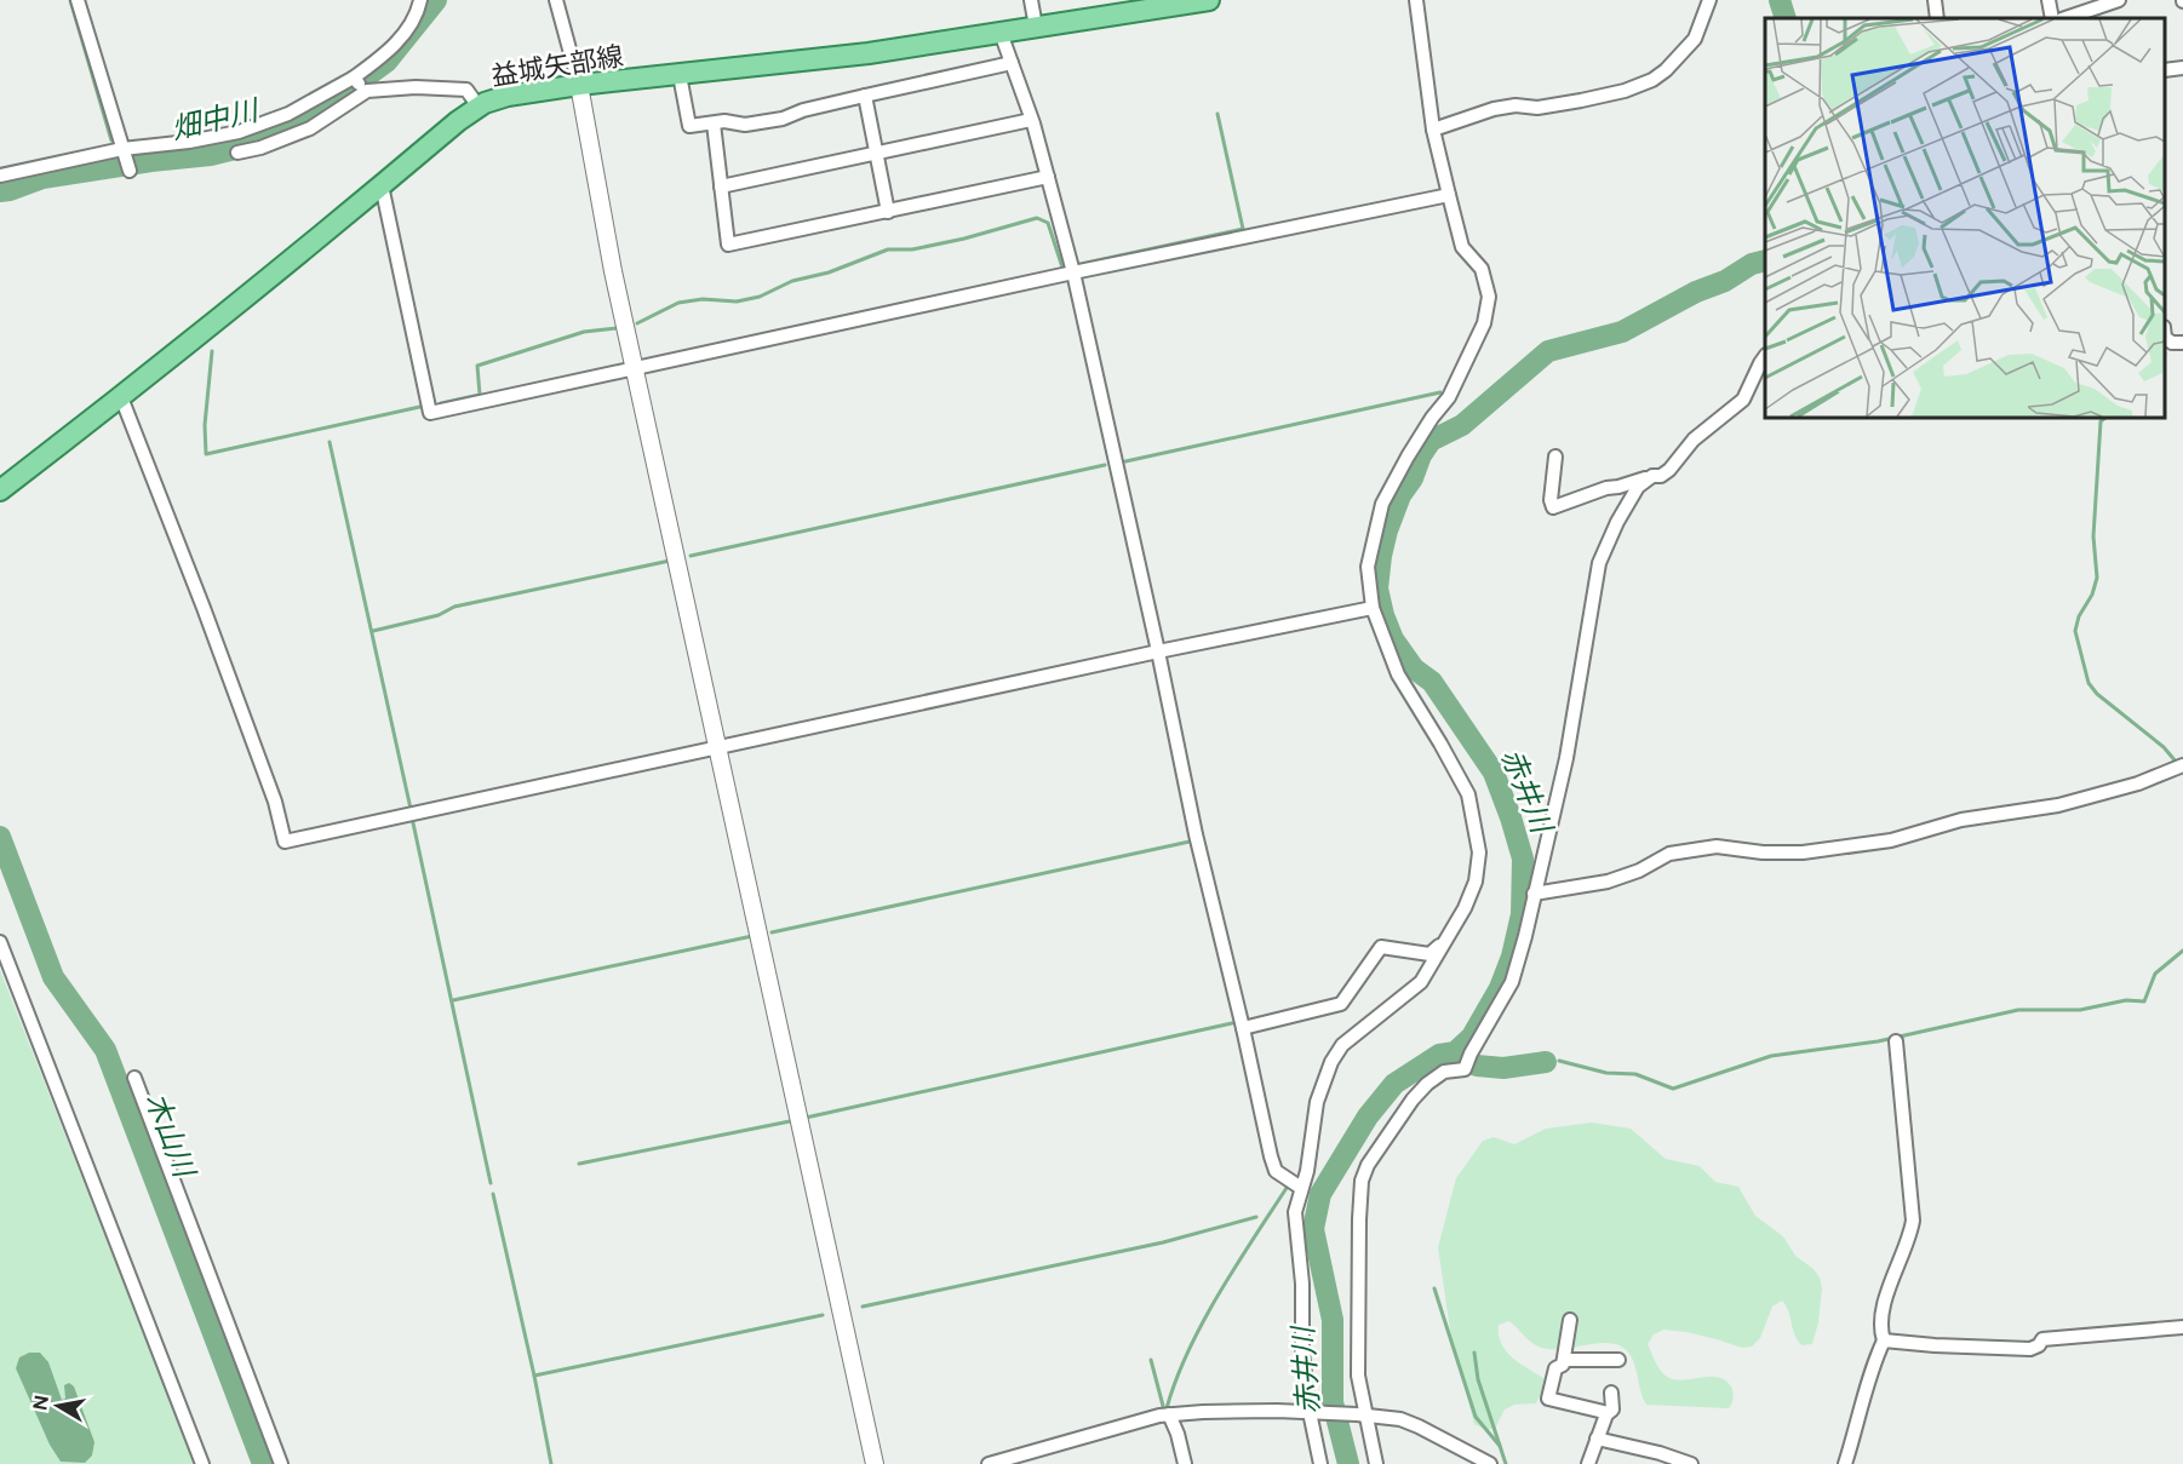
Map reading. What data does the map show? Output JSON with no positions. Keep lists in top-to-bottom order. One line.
{"streets":{"main road":["益城矢部線"]},"water":["畑中川","赤井川","木山川"],"north":"left"}
